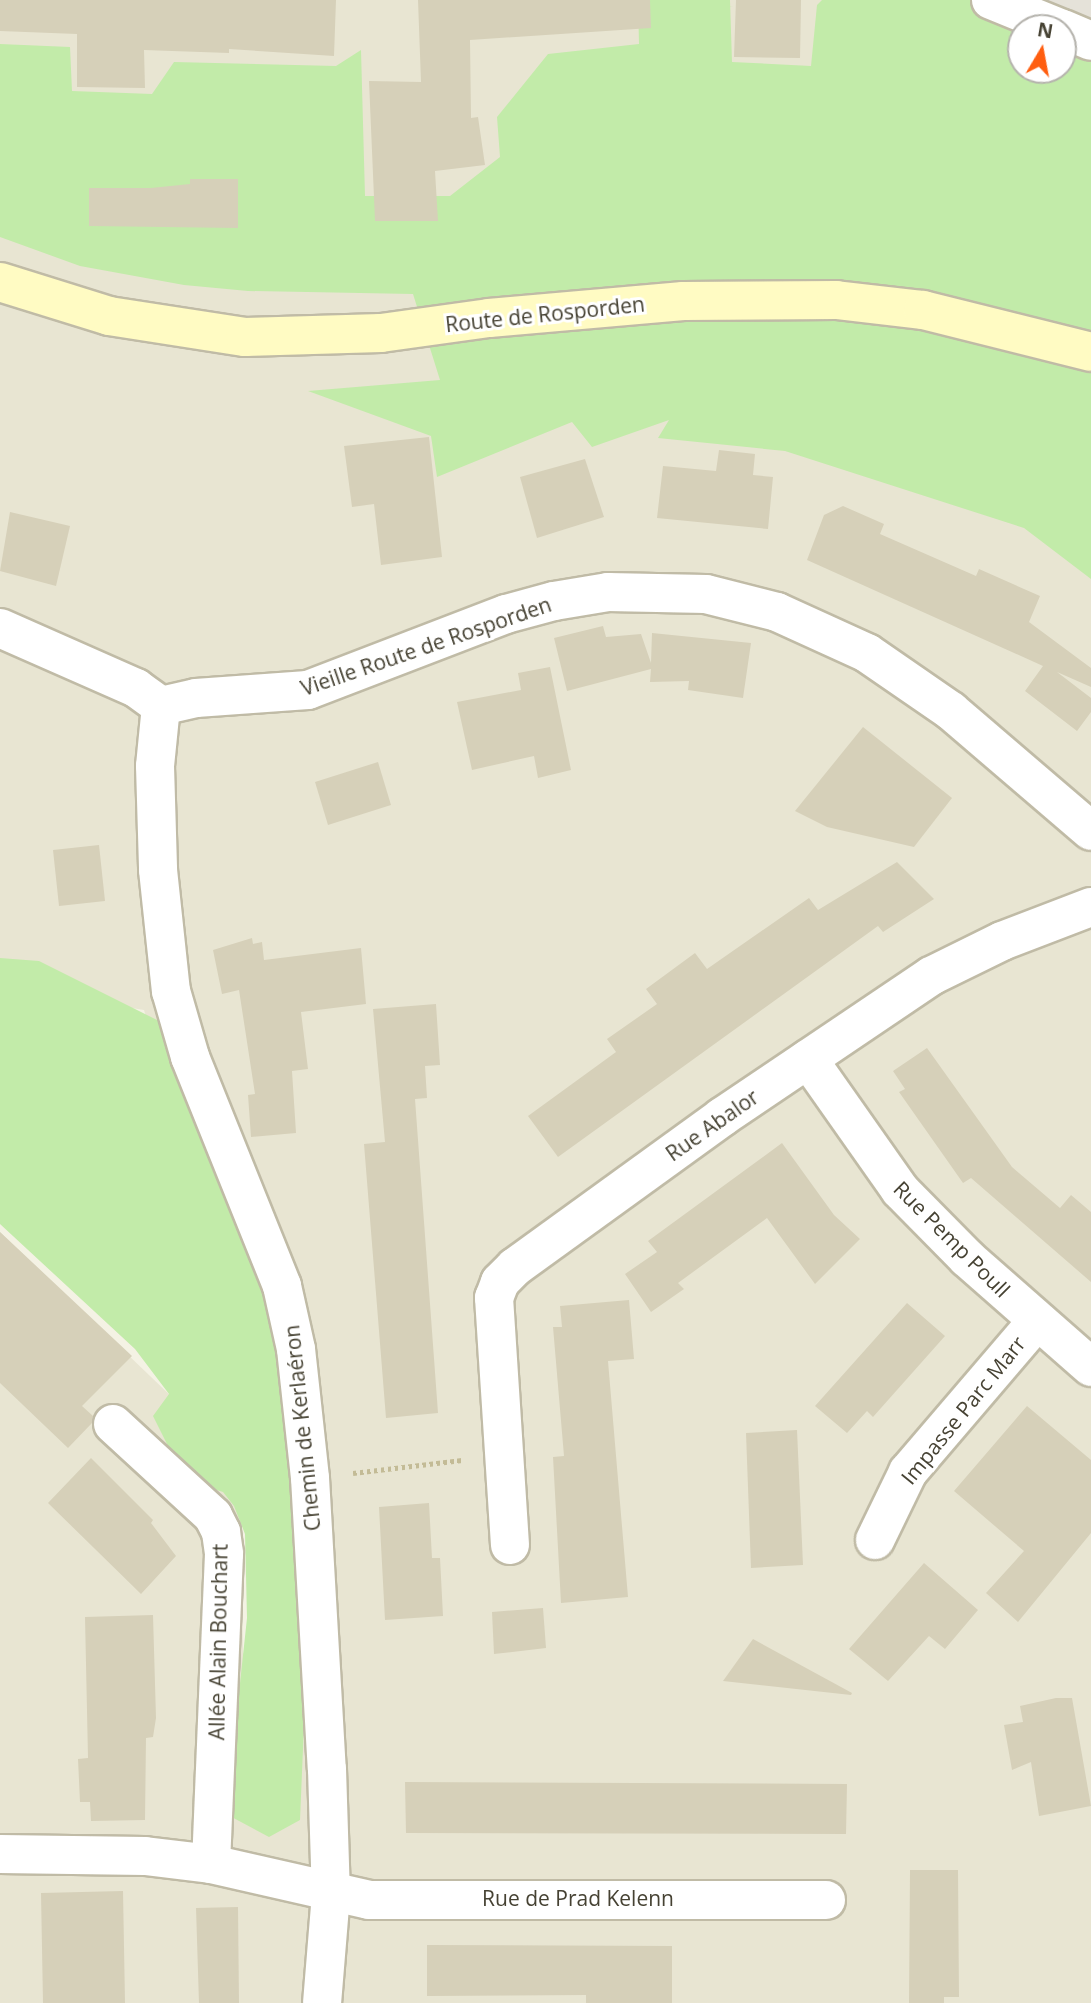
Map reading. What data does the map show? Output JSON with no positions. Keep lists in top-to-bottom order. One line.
{"streets":{"main road":["Route de Rosporden"],"street":["Vieille Route de Rosporden","Rue Abalor","Rue Pemp Poull","Impasse Parc Marr","Chemin de Kerlaéron","Allée Alain Bouchart","Rue de Prad Kelenn"]},"crossings":[["Vieille Route de Rosporden","Chemin de Kerlaéron"],["Rue Abalor","Rue Pemp Poull"],["Rue Pemp Poull","Impasse Parc Marr"],["Chemin de Kerlaéron","Rue de Prad Kelenn"],["Allée Alain Bouchart","Rue de Prad Kelenn"]],"north":"top"}
